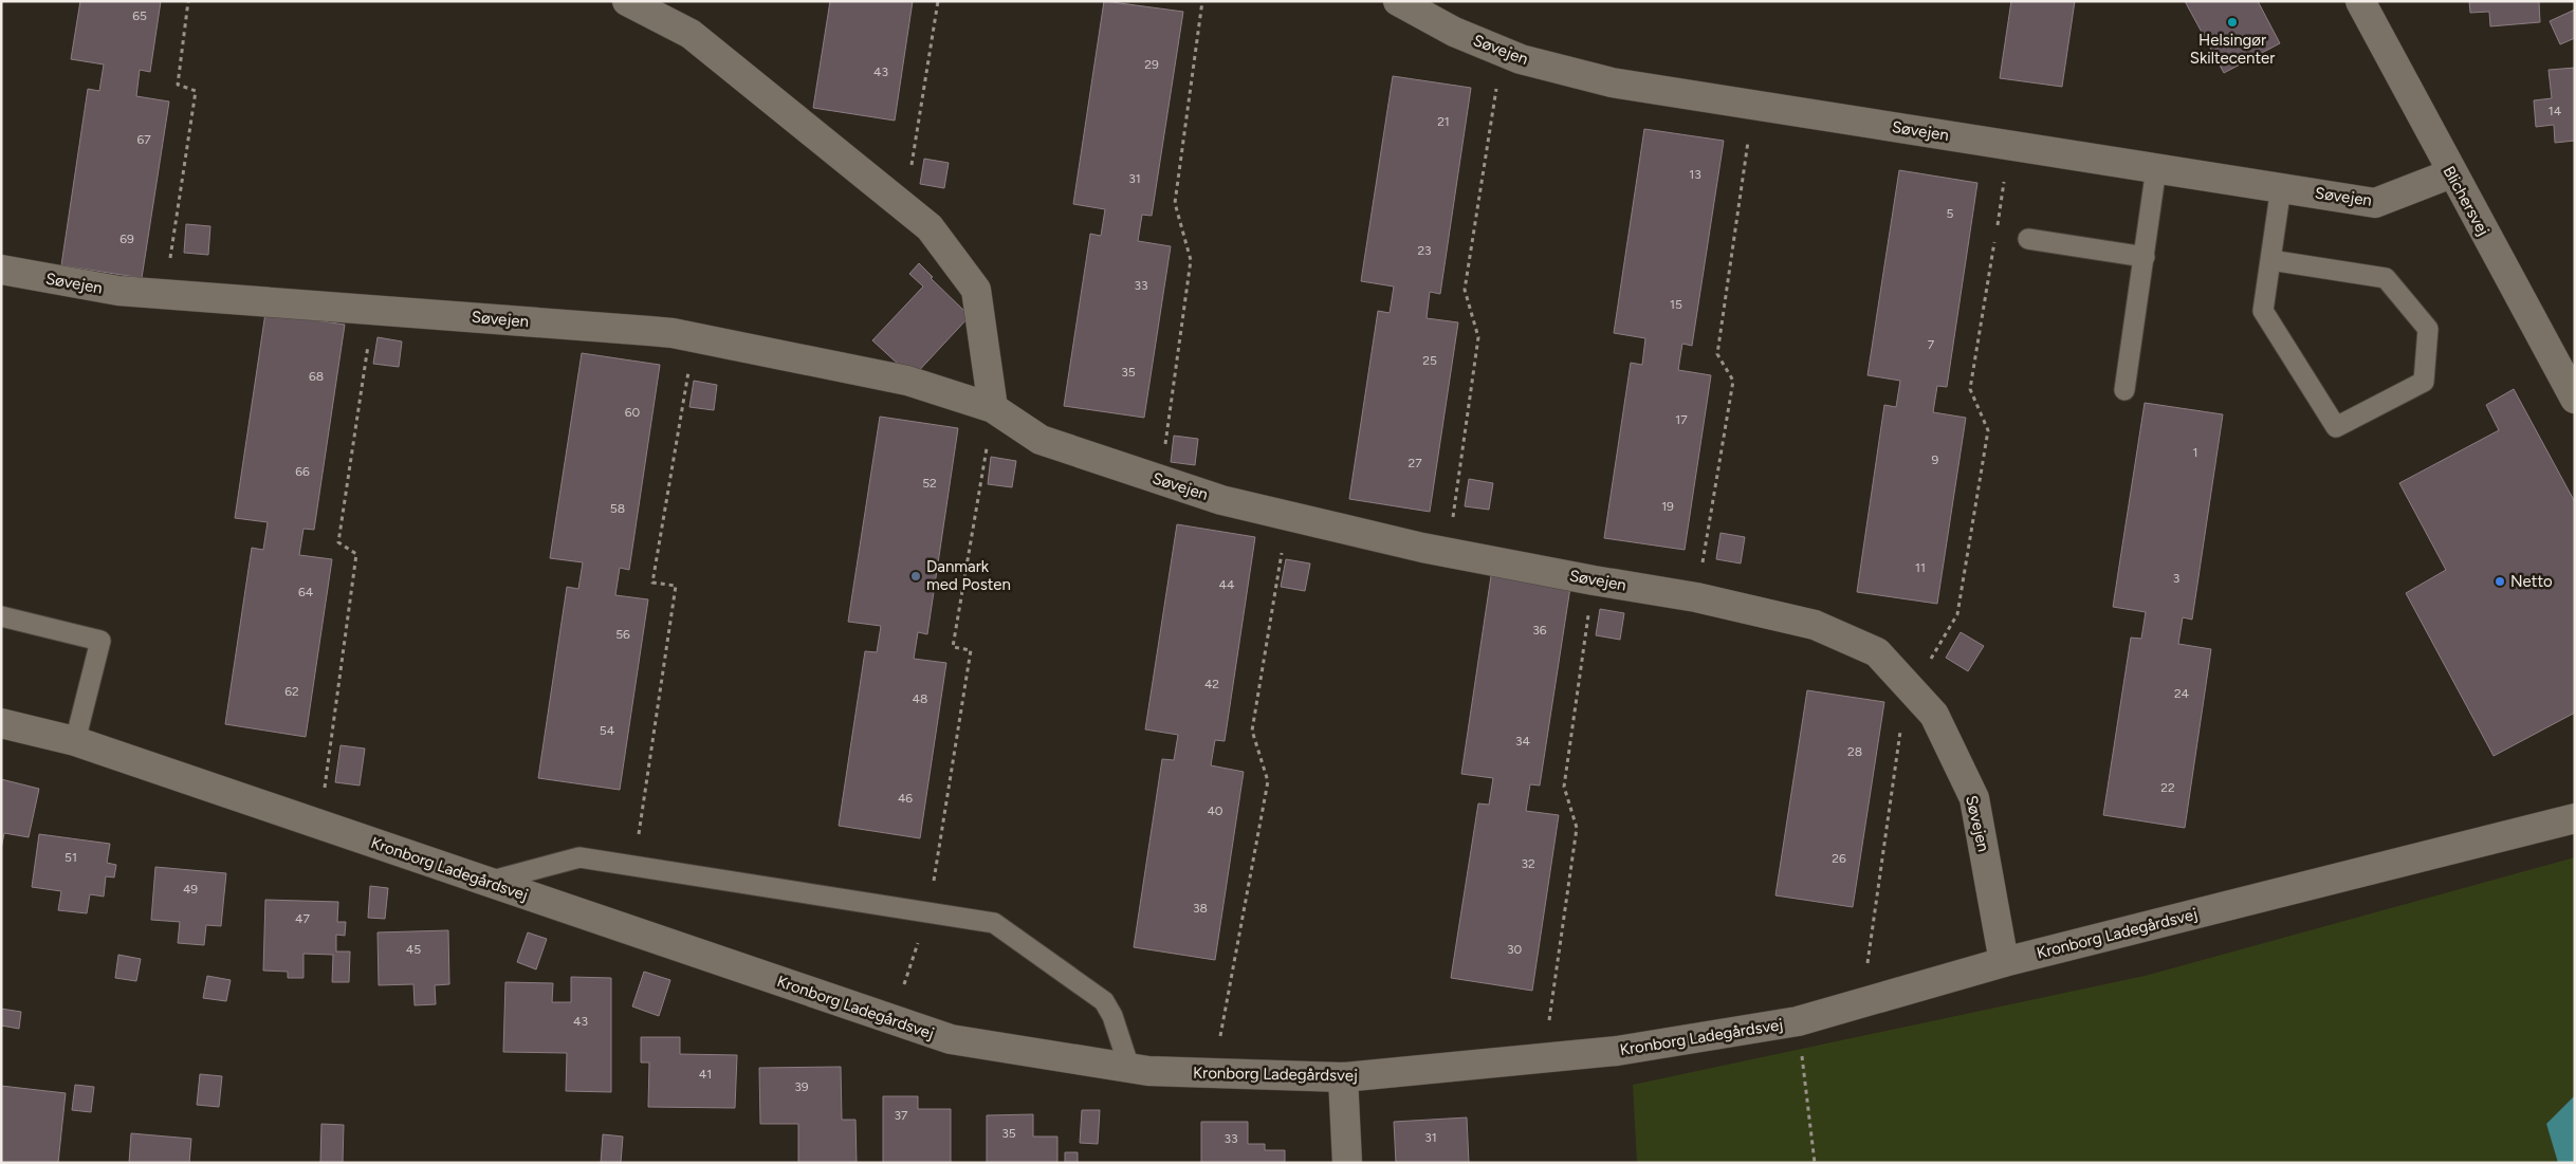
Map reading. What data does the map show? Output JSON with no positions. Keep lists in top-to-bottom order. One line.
{"streets":{"street":["Søvejen","Blichersvej","Kronborg Ladegårdsvej"]},"crossings":[["Søvejen","Blichersvej"],["Søvejen","Kronborg Ladegårdsvej"]],"places":["Helsingør Skiltecenter","Danmark med Posten","Netto"],"house_numbers":["65","29","43","14","21","67","13","31","5","69","23","33","15","7","25","35","68","60","17","1","9","27","66","52","19","58","11","3","44","64","36","56","42","62","24","48","54","34","28","22","46","40","51","26","32","49","38","47","45","30","43","41","39","37","35","31","33"]}
